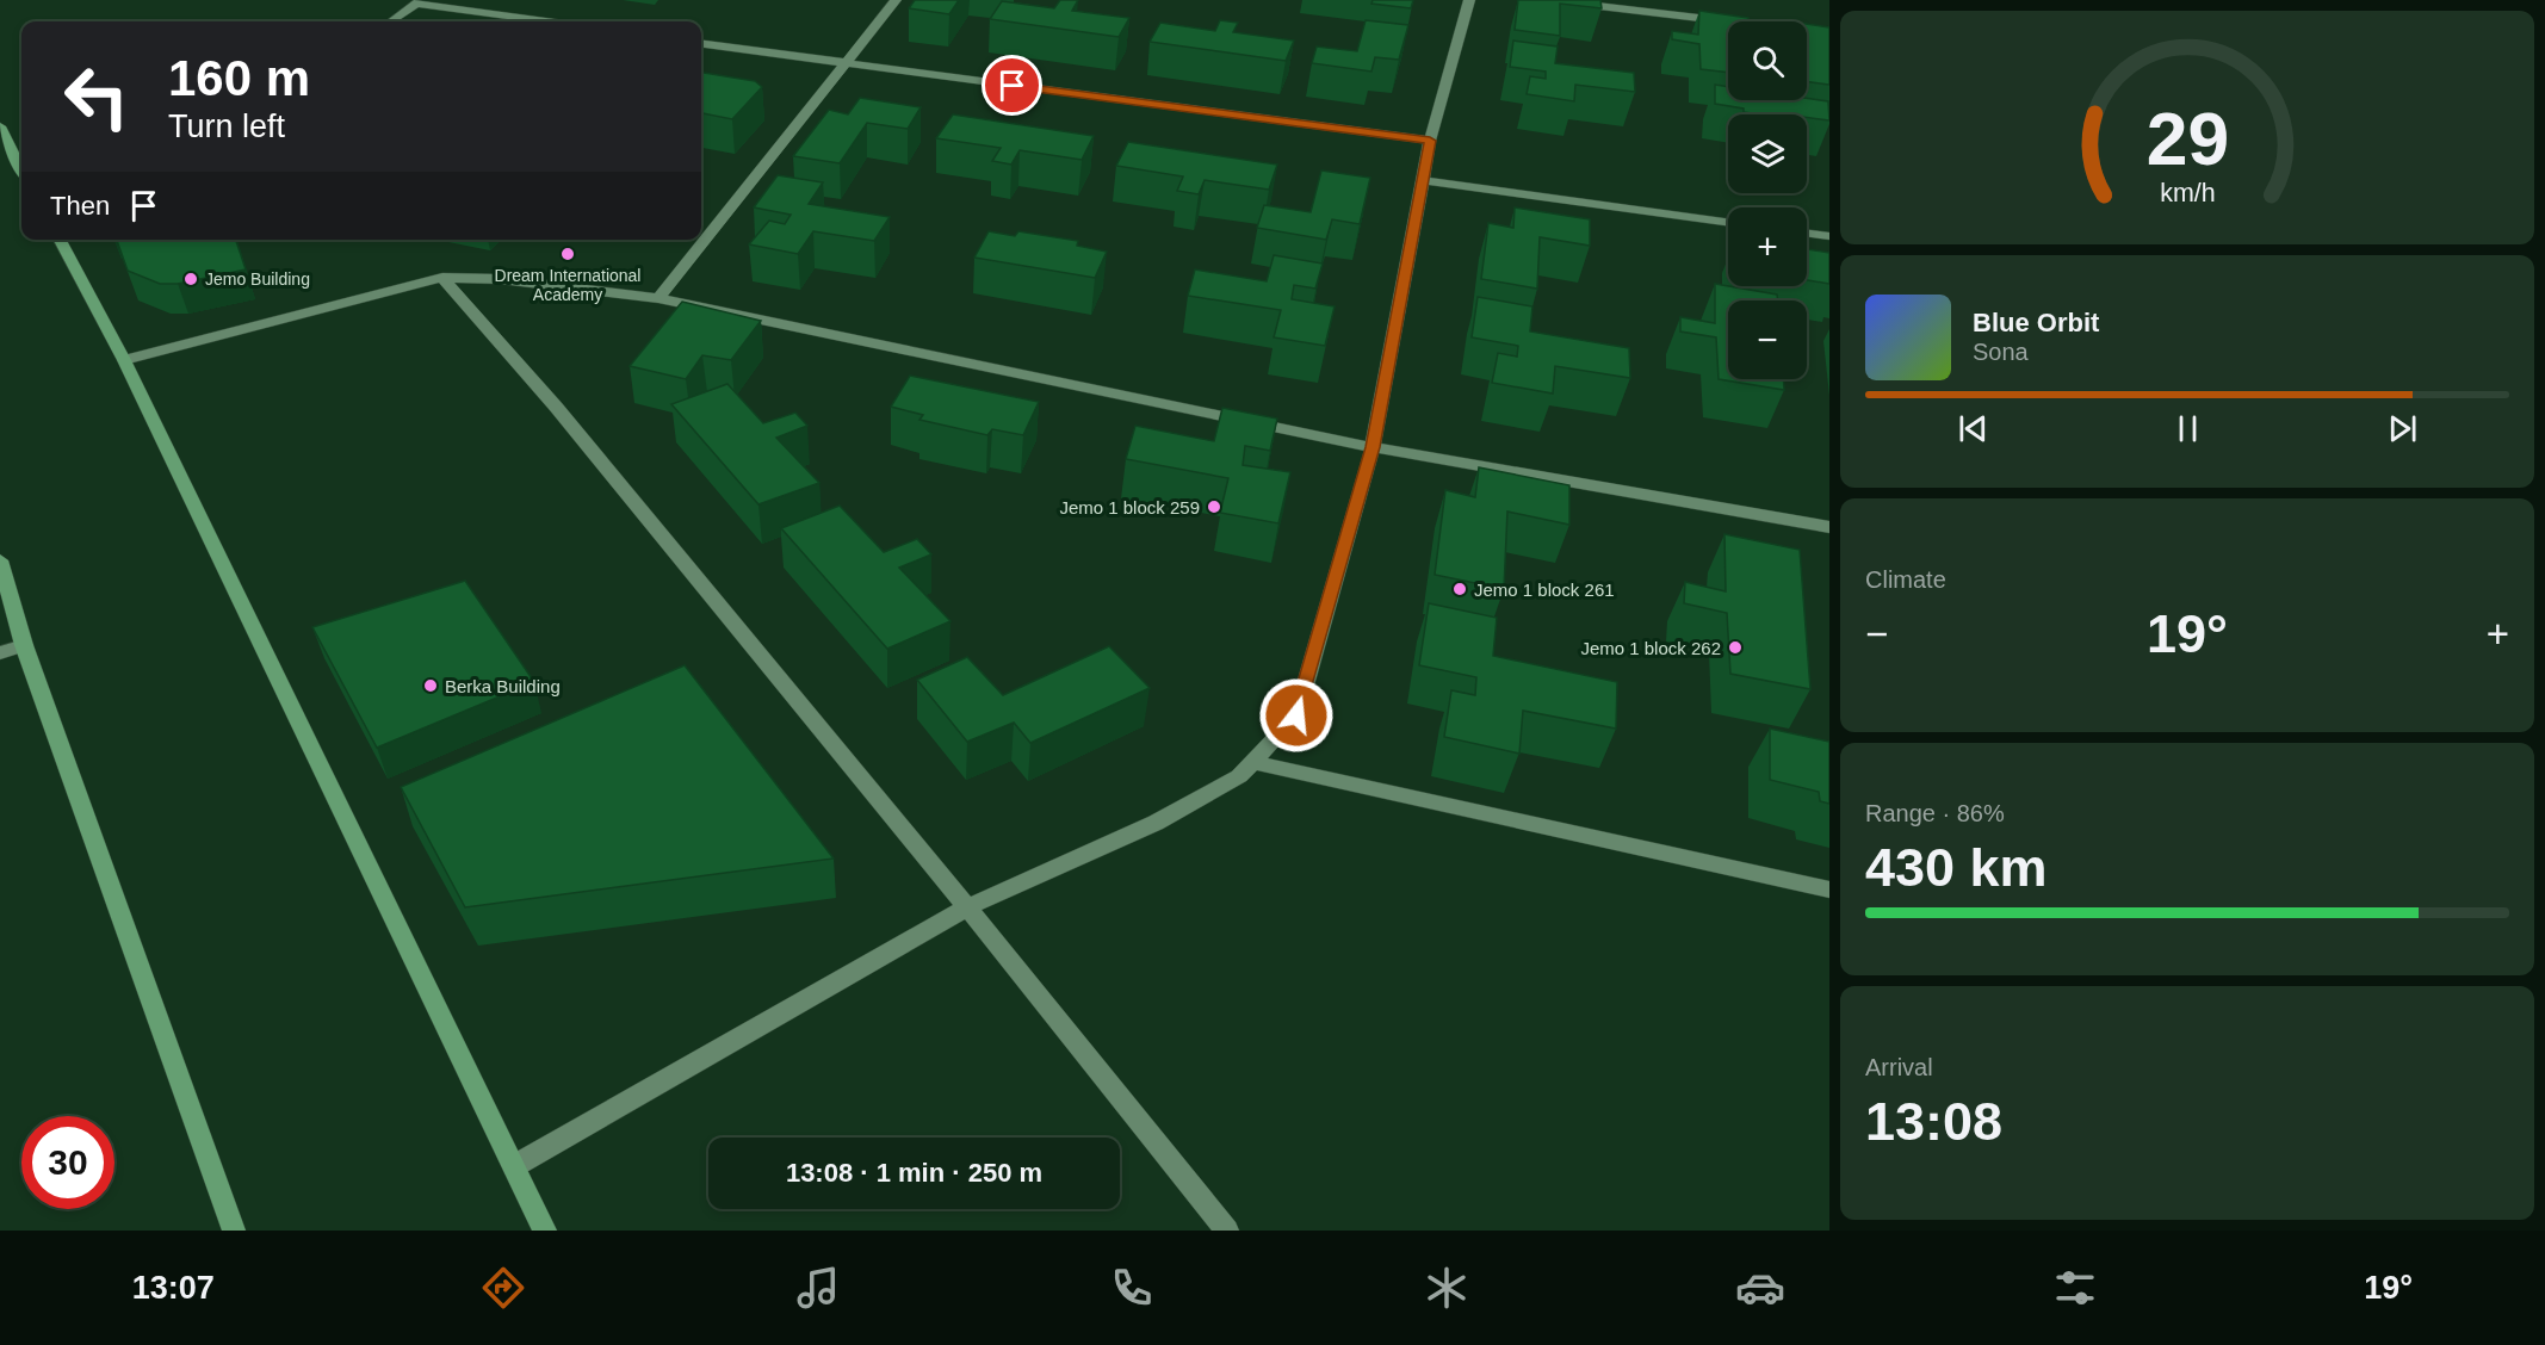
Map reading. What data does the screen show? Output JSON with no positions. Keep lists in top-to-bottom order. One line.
{"places":["Dream International Academy","Jemo Building","Jemo 1 block 259","Jemo 1 block 261","Jemo 1 block 262","Berka Building"],"page":{"map_buttons":["+","−"],"turn":["160 m","Turn left"],"then":"Then","song":["Blue Orbit","Sona"],"tile":["Climate",["Range · 86%","430 km"],["Arrival","13:08"]],"heat":["−","19°","+"],"limit":"30","trip":"13:08 · 1 min · 250 m","tabs":["13:07","19°"],"gauge":["29","km/h"]}}
